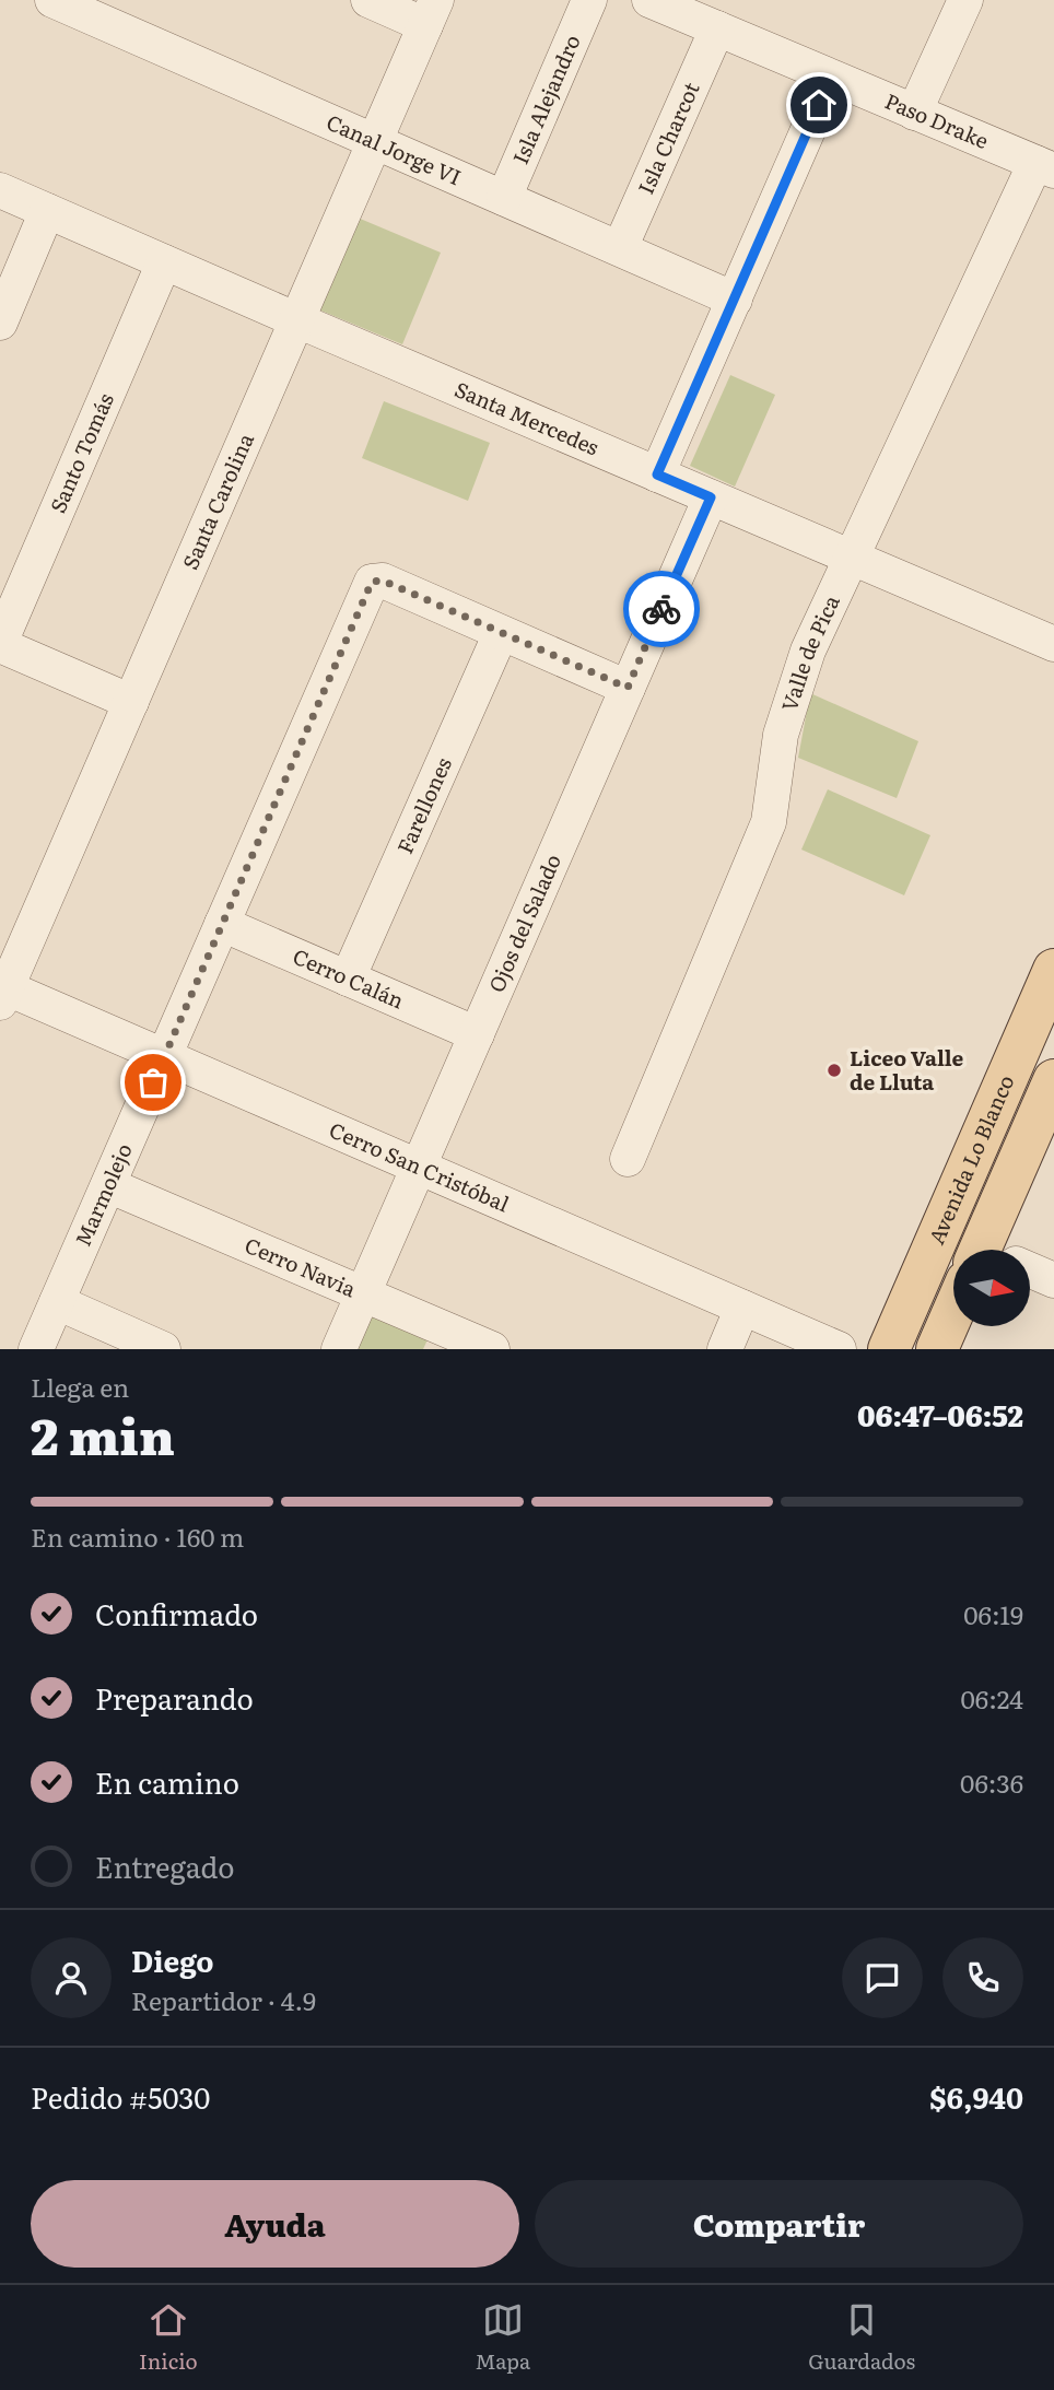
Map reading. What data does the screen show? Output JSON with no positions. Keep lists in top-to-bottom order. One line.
{"streets":{"main road":["Avenida Lo Blanco"],"street":["Isla Alejandro","Paso Drake","Isla Charcot","Canal Jorge VI","Santa Mercedes","Santo Tomás","Santa Carolina","Valle de Pica","Farellones","Ojos del Salado","Cerro Calán","Cerro San Cristóbal","Marmolejo","Cerro Navia"]},"crossings":[["Isla Alejandro","Canal Jorge VI"],["Paso Drake","Isla Charcot"],["Paso Drake","Valle de Pica"],["Isla Charcot","Canal Jorge VI"],["Canal Jorge VI","Santa Carolina"],["Santa Mercedes","Santo Tomás"],["Santa Mercedes","Santa Carolina"],["Santa Mercedes","Valle de Pica"],["Santa Mercedes","Ojos del Salado"],["Santa Carolina","Cerro San Cristóbal"],["Farellones","Cerro Calán"],["Farellones","Marmolejo"],["Ojos del Salado","Cerro Calán"],["Ojos del Salado","Cerro San Cristóbal"],["Ojos del Salado","Cerro Navia"],["Cerro Calán","Marmolejo"],["Cerro San Cristóbal","Marmolejo"],["Marmolejo","Cerro Navia"]],"places":["Liceo Valle de Lluta"],"north":"right","page":{"heading":["2 min","Llega en","06:47–06:52"],"panel":["Diego","Repartidor · 4.9","Pedido #5030","$6,940"],"bar":"En camino · 160 m","list":[["Confirmado","06:19"],["Preparando","06:24"],["En camino","06:36"],"Entregado"],"buttons":["Ayuda","Compartir"],"tabs":["Inicio","Mapa","Guardados"]}}
